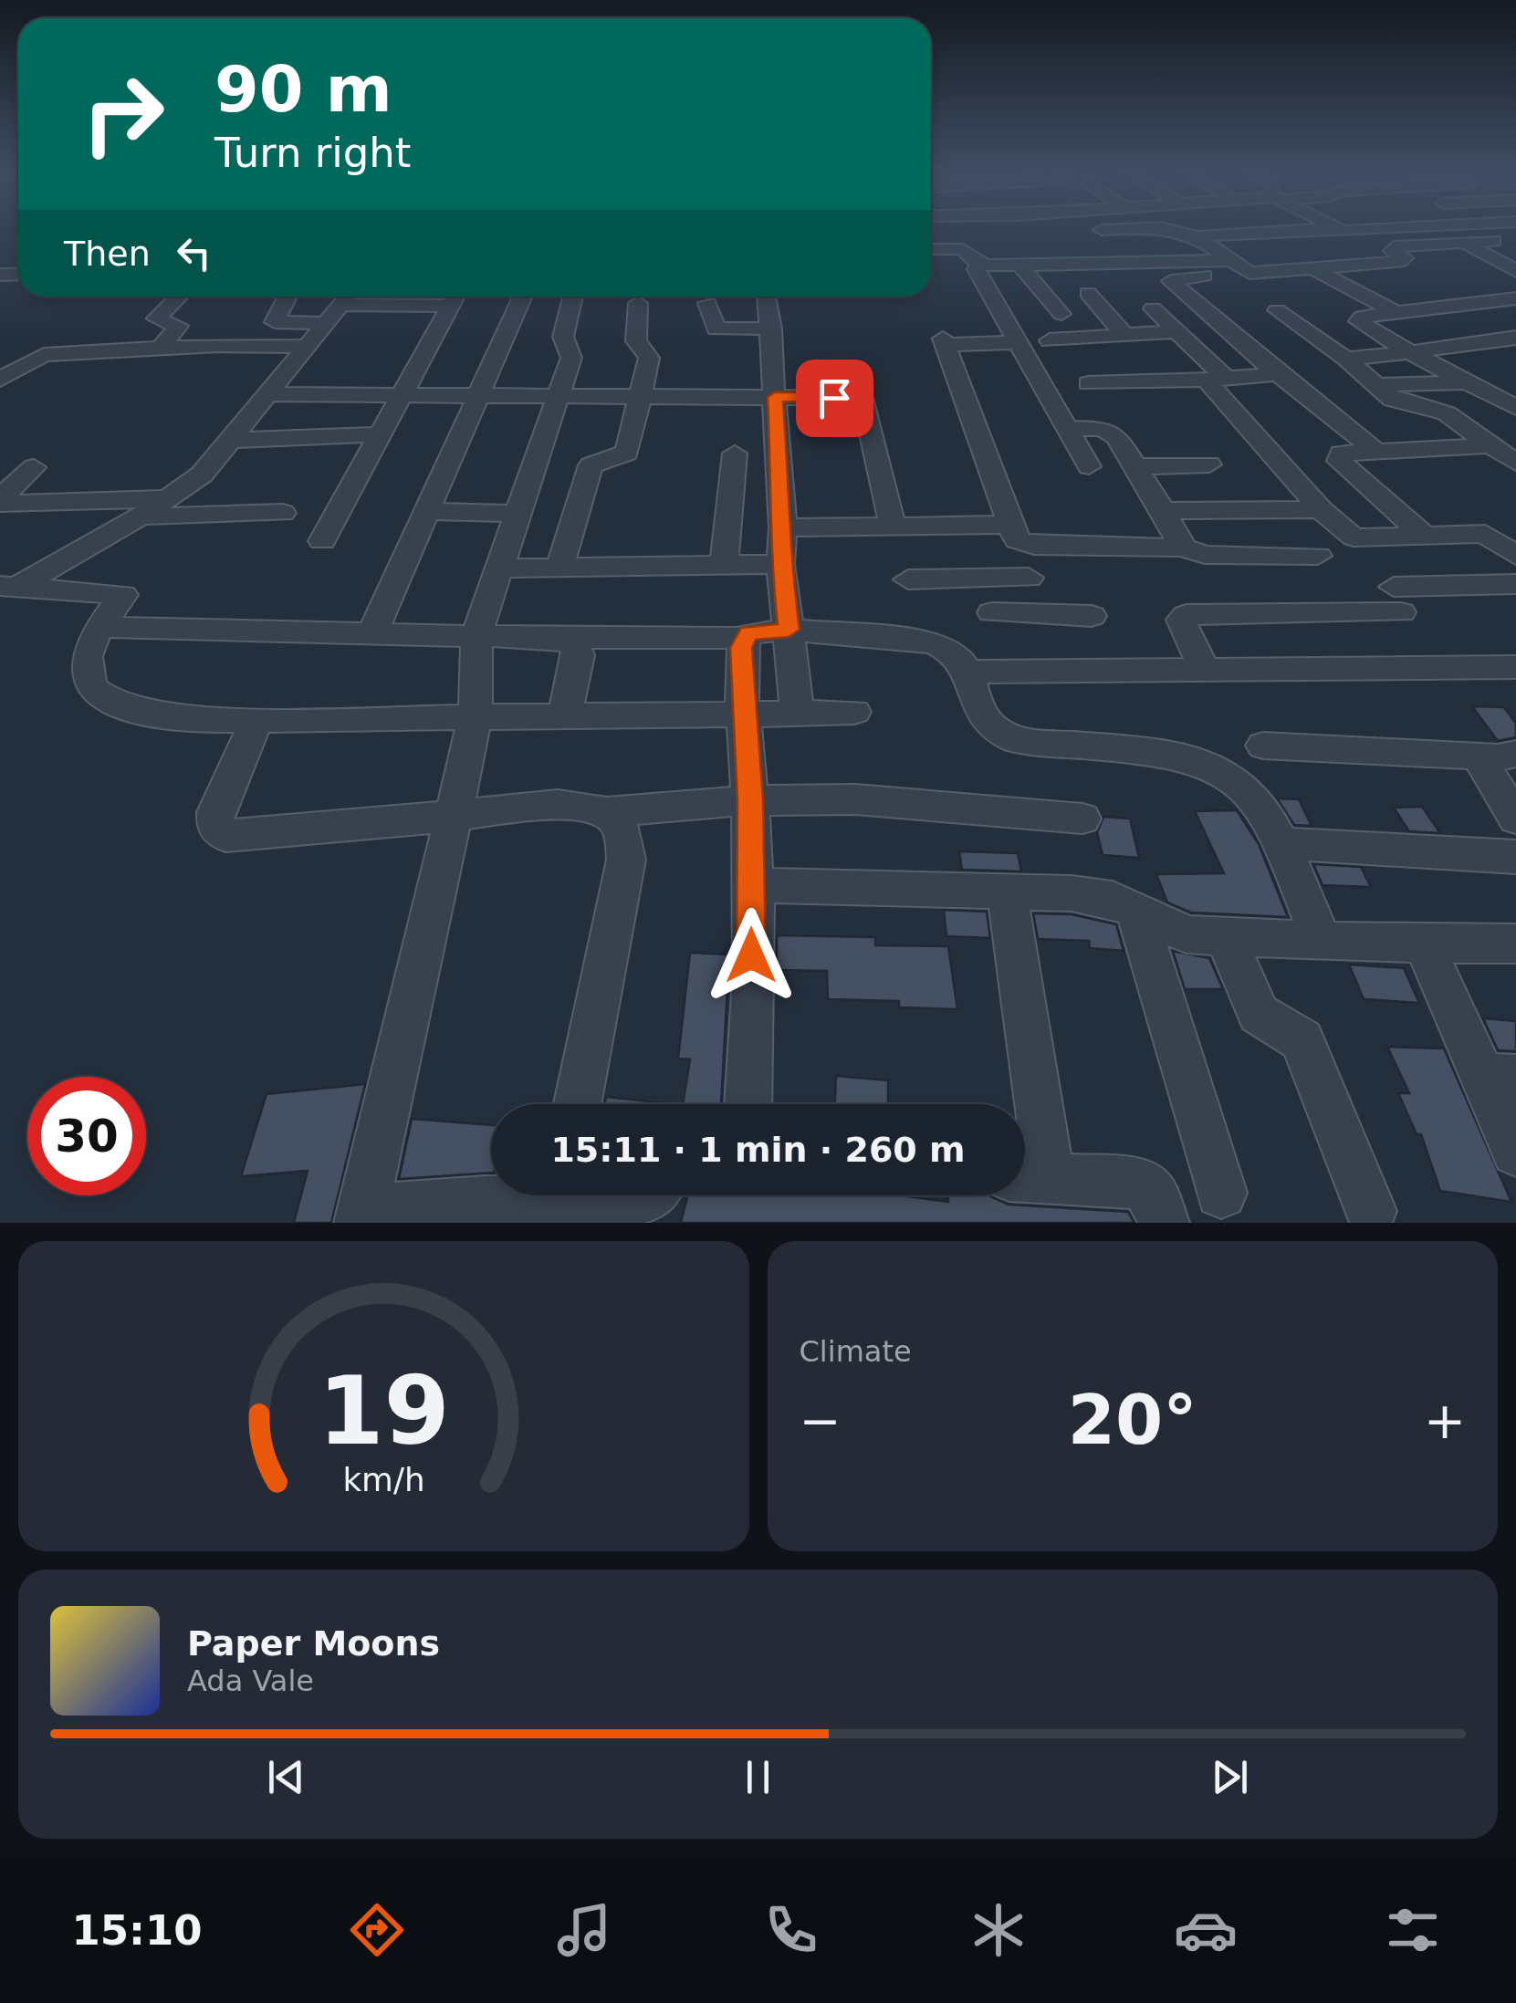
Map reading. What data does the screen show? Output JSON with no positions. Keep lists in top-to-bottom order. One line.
{"page":{"turn":["90 m","Turn right"],"then":"Then","limit":"30","trip":"15:11 · 1 min · 260 m","tile":"Climate","heat":["−","20°","+"],"song":["Paper Moons","Ada Vale"],"tabs":"15:10","gauge":["19","km/h"]}}
